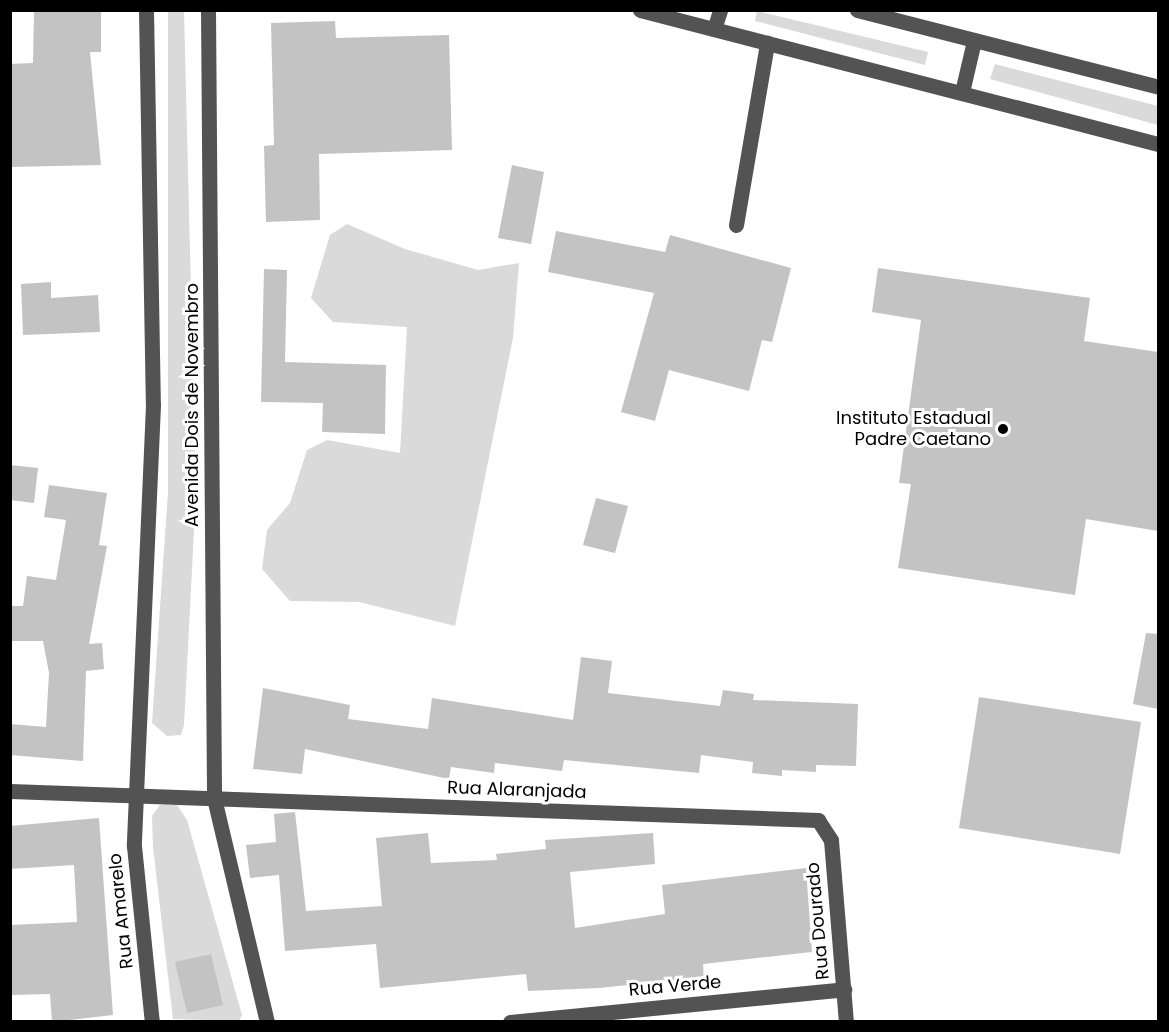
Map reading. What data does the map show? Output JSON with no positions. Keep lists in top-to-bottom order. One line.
{"streets":{"street":["Avenida Dois de Novembro","Rua Alaranjada","Rua Amarelo","Rua Dourado","Rua Verde"]},"crossings":[["Avenida Dois de Novembro","Rua Alaranjada"],["Rua Alaranjada","Rua Amarelo"],["Rua Alaranjada","Rua Dourado"],["Rua Dourado","Rua Verde"]],"places":["Instituto Estadual Padre Caetano"]}
